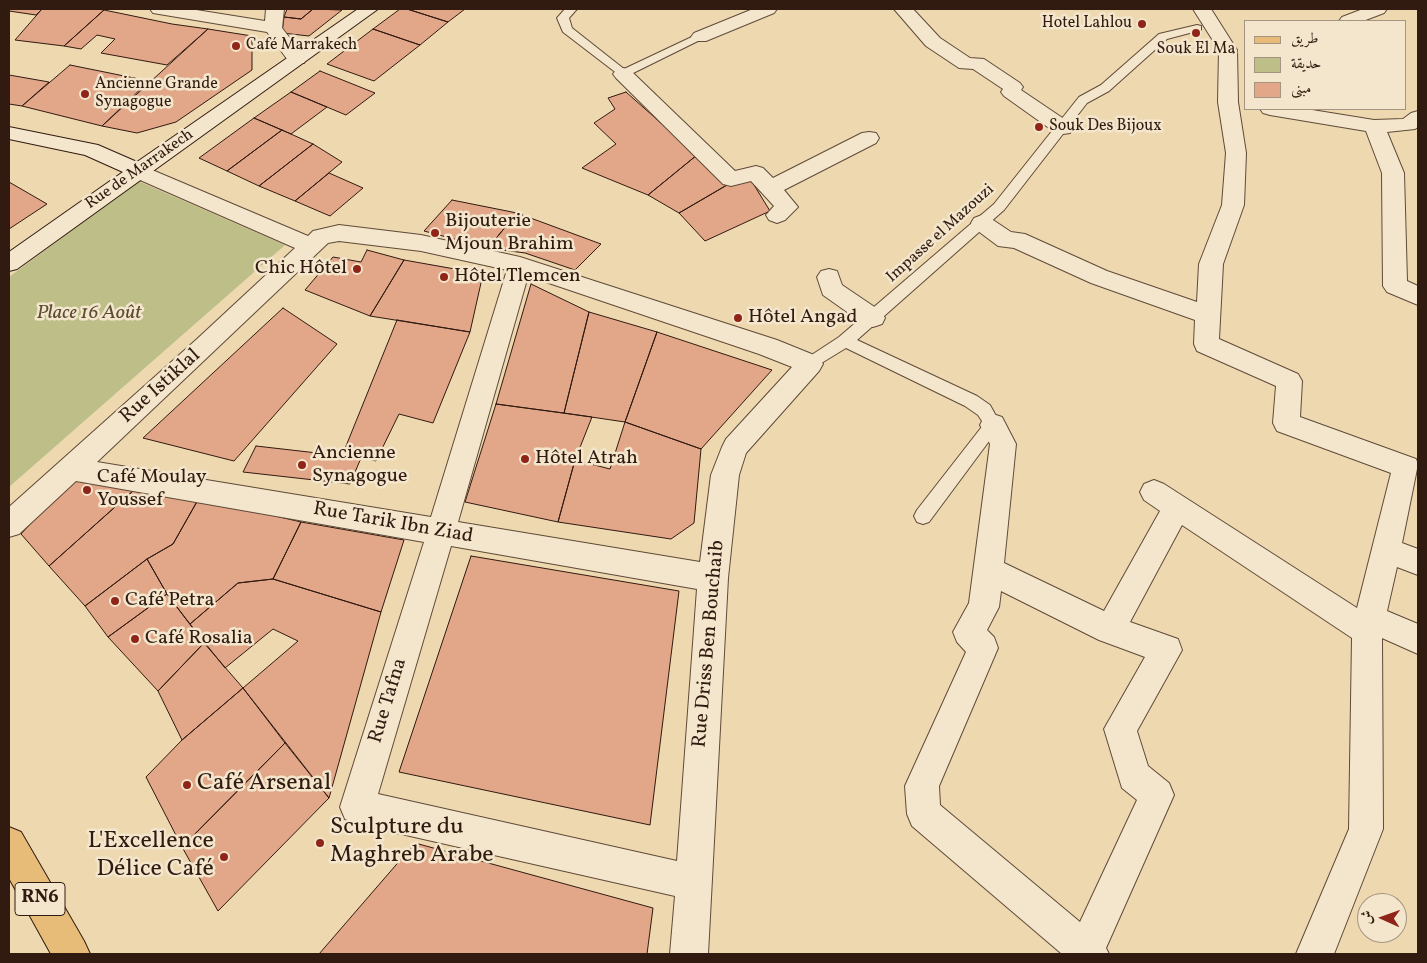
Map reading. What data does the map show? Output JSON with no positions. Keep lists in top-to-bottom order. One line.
{"streets":{"main road":["RN6"],"street":["Rue de Marrakech","Rue Istiklal","Rue Tarik Ibn Ziad","Rue Driss Ben Bouchaib","Rue Tafna"],"lane":["Impasse el Mazouzi"]},"crossings":[["Impasse el Mazouzi","Rue Istiklal"],["Impasse el Mazouzi","Rue Driss Ben Bouchaib"],["Rue Istiklal","Rue Tarik Ibn Ziad"],["Rue Istiklal","Rue Driss Ben Bouchaib"],["Rue Istiklal","Rue Tafna"],["Rue Tarik Ibn Ziad","Rue Driss Ben Bouchaib"],["Rue Tarik Ibn Ziad","Rue Tafna"],["Rue Driss Ben Bouchaib","Rue Tafna"]],"parks":["Place 16 Août"],"places":["Hotel Lahlou","Souk El Ma","Café Marrakech","Ancienne Grande Synagogue","Souk Des Bijoux","Bijouterie Mjoun Brahim","Chic Hôtel","Hôtel Tlemcen","Hôtel Angad","Hôtel Atrah","Ancienne Synagogue","Café Moulay Youssef","Café Petra","Café Rosalia","Café Arsenal","Sculpture du Maghreb Arabe","L'Excellence Délice Café"],"legend":["طريق","حديقة","مبنى"],"north":"left"}
